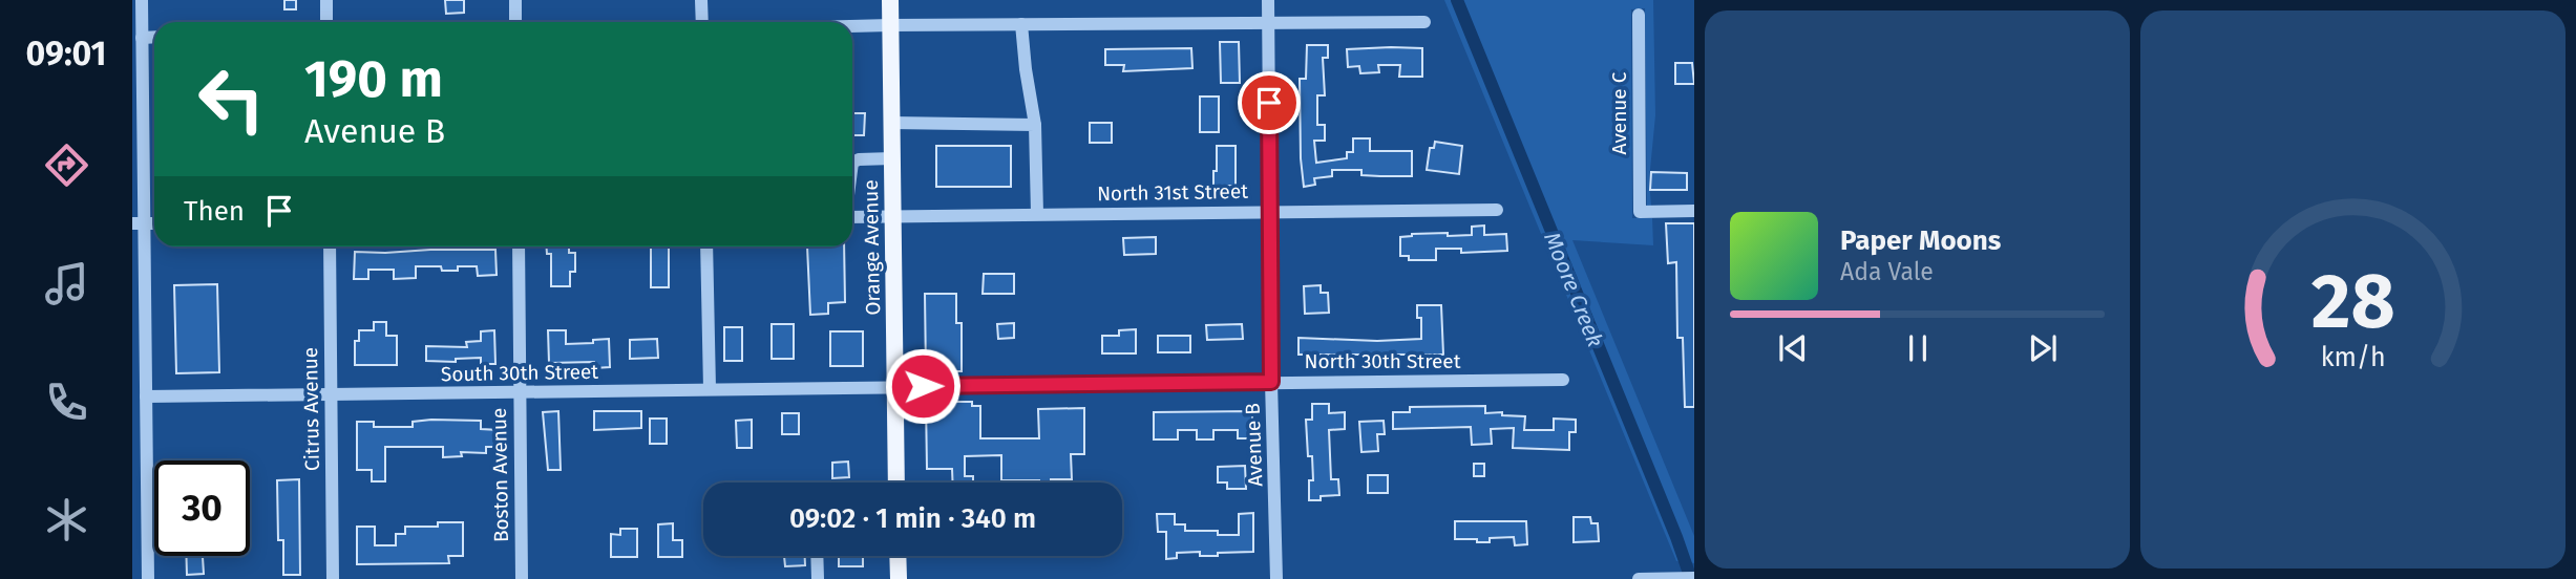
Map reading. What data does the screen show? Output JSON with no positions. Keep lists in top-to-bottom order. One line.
{"streets":{"main road":["Orange Avenue"],"street":["Avenue C","North 31st Street","North 30th Street","South 30th Street","Citrus Avenue","Avenue B","Boston Avenue"]},"crossings":[["North 31st Street","Orange Avenue"],["North 31st Street","Avenue B"],["Orange Avenue","North 30th Street"],["Orange Avenue","South 30th Street"],["North 30th Street","South 30th Street"],["North 30th Street","Avenue B"],["South 30th Street","Citrus Avenue"],["South 30th Street","Boston Avenue"]],"water":["Moore Creek"],"page":{"tabs":"09:01","turn":["190 m","Avenue B"],"then":"Then","song":["Paper Moons","Ada Vale"],"limit":"30","trip":"09:02 · 1 min · 340 m","gauge":["28","km/h"]}}
